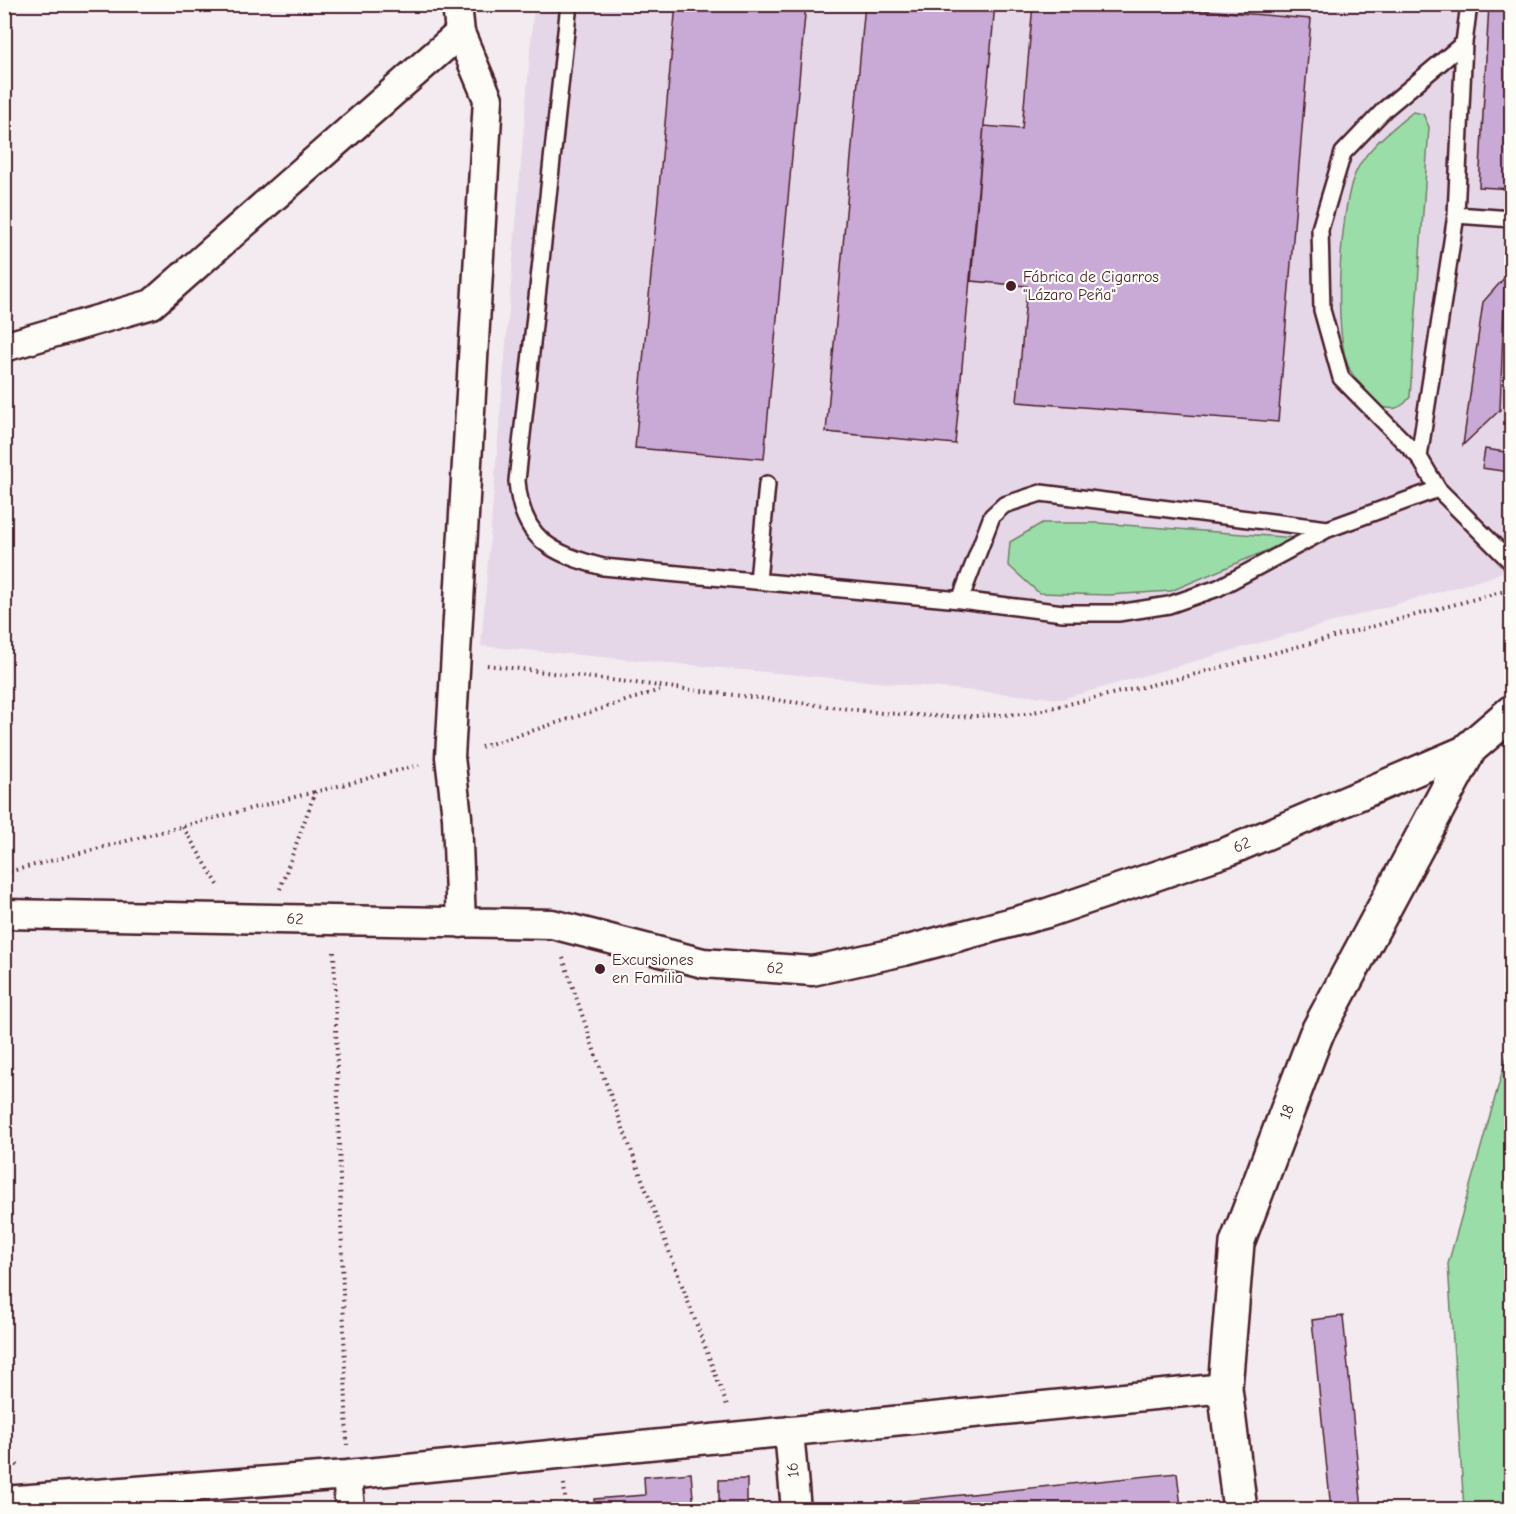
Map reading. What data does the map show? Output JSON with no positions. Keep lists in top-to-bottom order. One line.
{"streets":{"street":["62","18","16"]},"crossings":[["62","18"]],"places":["Fábrica de Cigarros \"Lázaro Peña\"","Excursiones en Familia"]}
